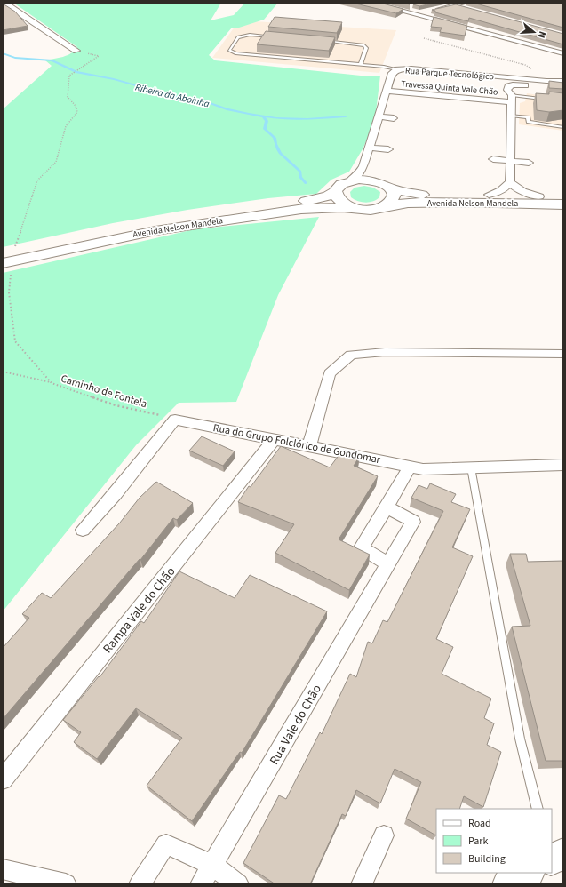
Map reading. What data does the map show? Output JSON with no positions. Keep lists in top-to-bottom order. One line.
{"streets":{"main road":["Avenida Nelson Mandela"],"street":["Rua Parque Tecnológico","Travessa Quinta Vale Chão","Rua do Grupo Folclórico de Gondomar","Rampa Vale do Chão","Rua Vale do Chão"],"path":["Caminho de Fontela"]},"crossings":[["Rua Parque Tecnológico","Travessa Quinta Vale Chão"],["Rua Parque Tecnológico","Avenida Nelson Mandela"],["Avenida Nelson Mandela","Caminho de Fontela"],["Caminho de Fontela","Rua do Grupo Folclórico de Gondomar"],["Rua do Grupo Folclórico de Gondomar","Rampa Vale do Chão"]],"water":["Ribeira da Aboinha"],"legend":["Road","Park","Building"],"north":"right"}
